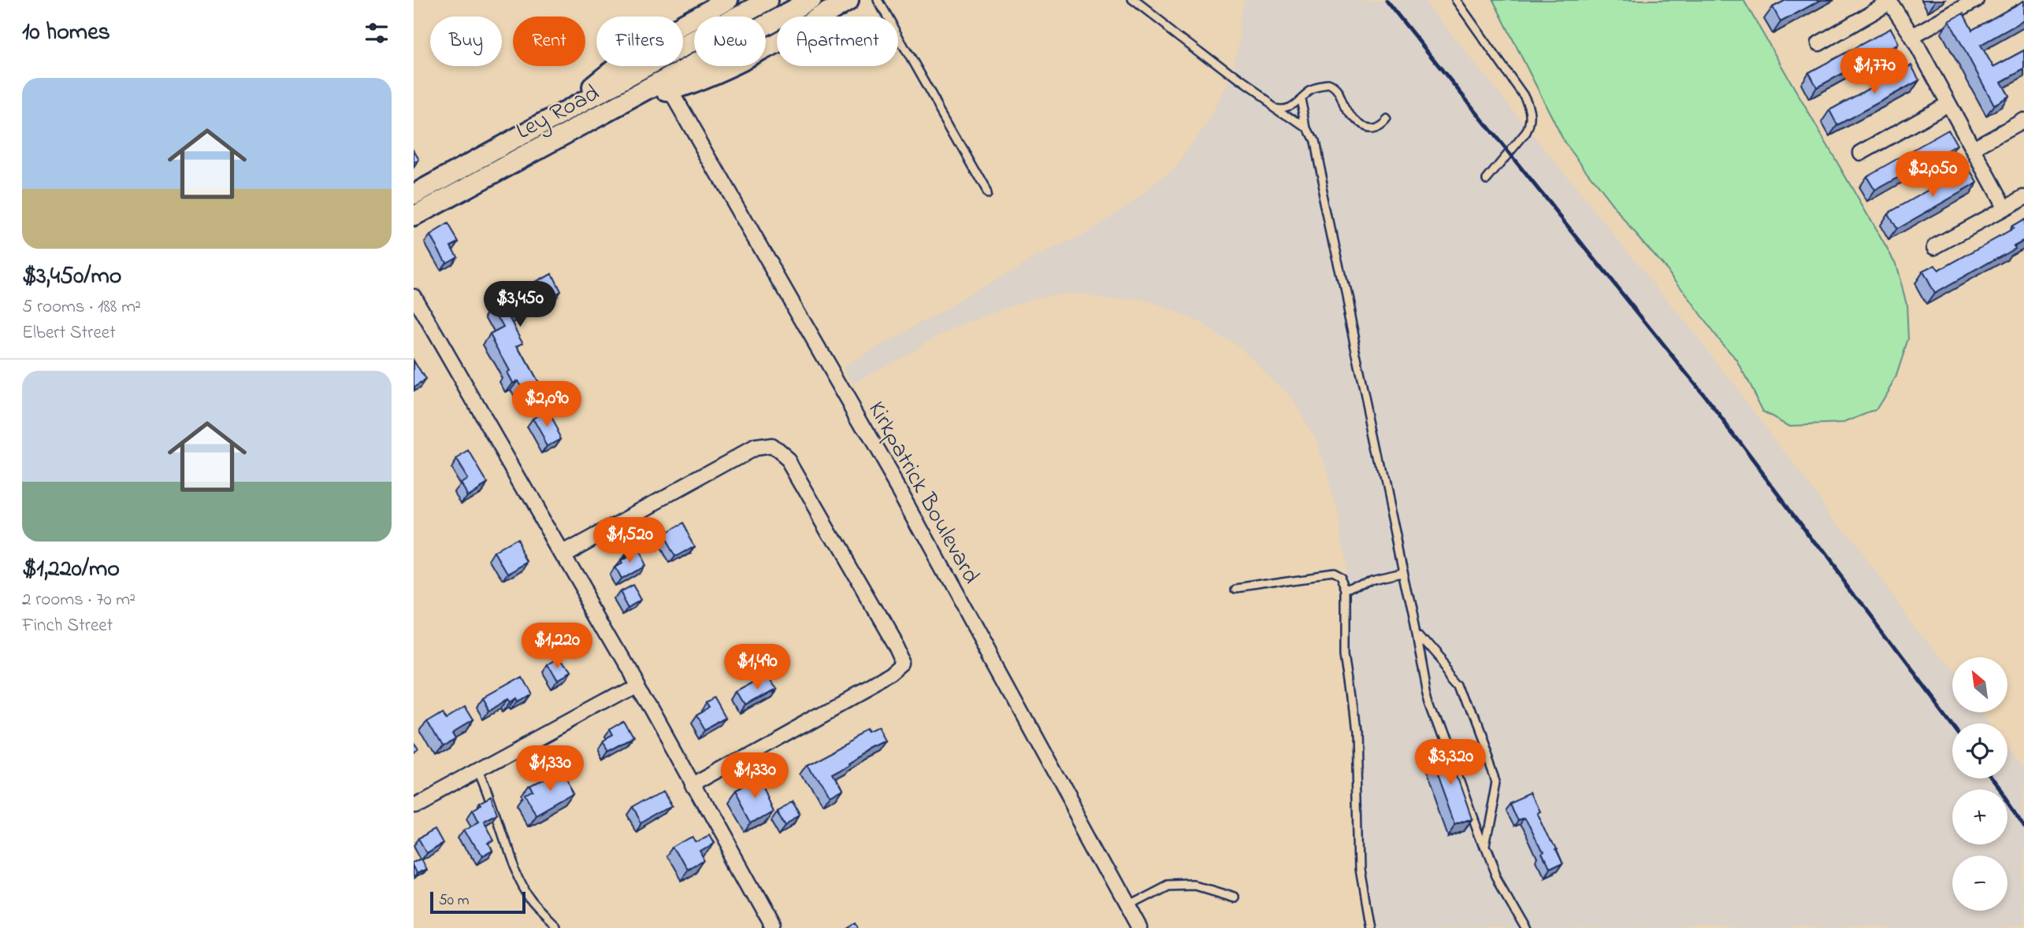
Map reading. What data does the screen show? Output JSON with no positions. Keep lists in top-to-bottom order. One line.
{"streets":{"main road":["Ley Road"],"street":["Kirkpatrick Boulevard"]},"crossings":[["Ley Road","Kirkpatrick Boulevard"]],"scale_bar":"50 m","north":"top left","page":{"heading":"10 homes","chip":["Buy","Rent","Filters","New","Apartment"],"price":["$1,770","$2,050","$3,450","$2,090","$1,520","$1,220","$1,490","$3,320","$1,330","$1,330"],"list":[{"name":"$3,450/mo","note":"5 rooms · 188 m² · Elbert Street"},{"name":"$1,220/mo","note":"2 rooms · 70 m² · Finch Street"}],"map_buttons":["+","−"],"scale":"50 m"}}
